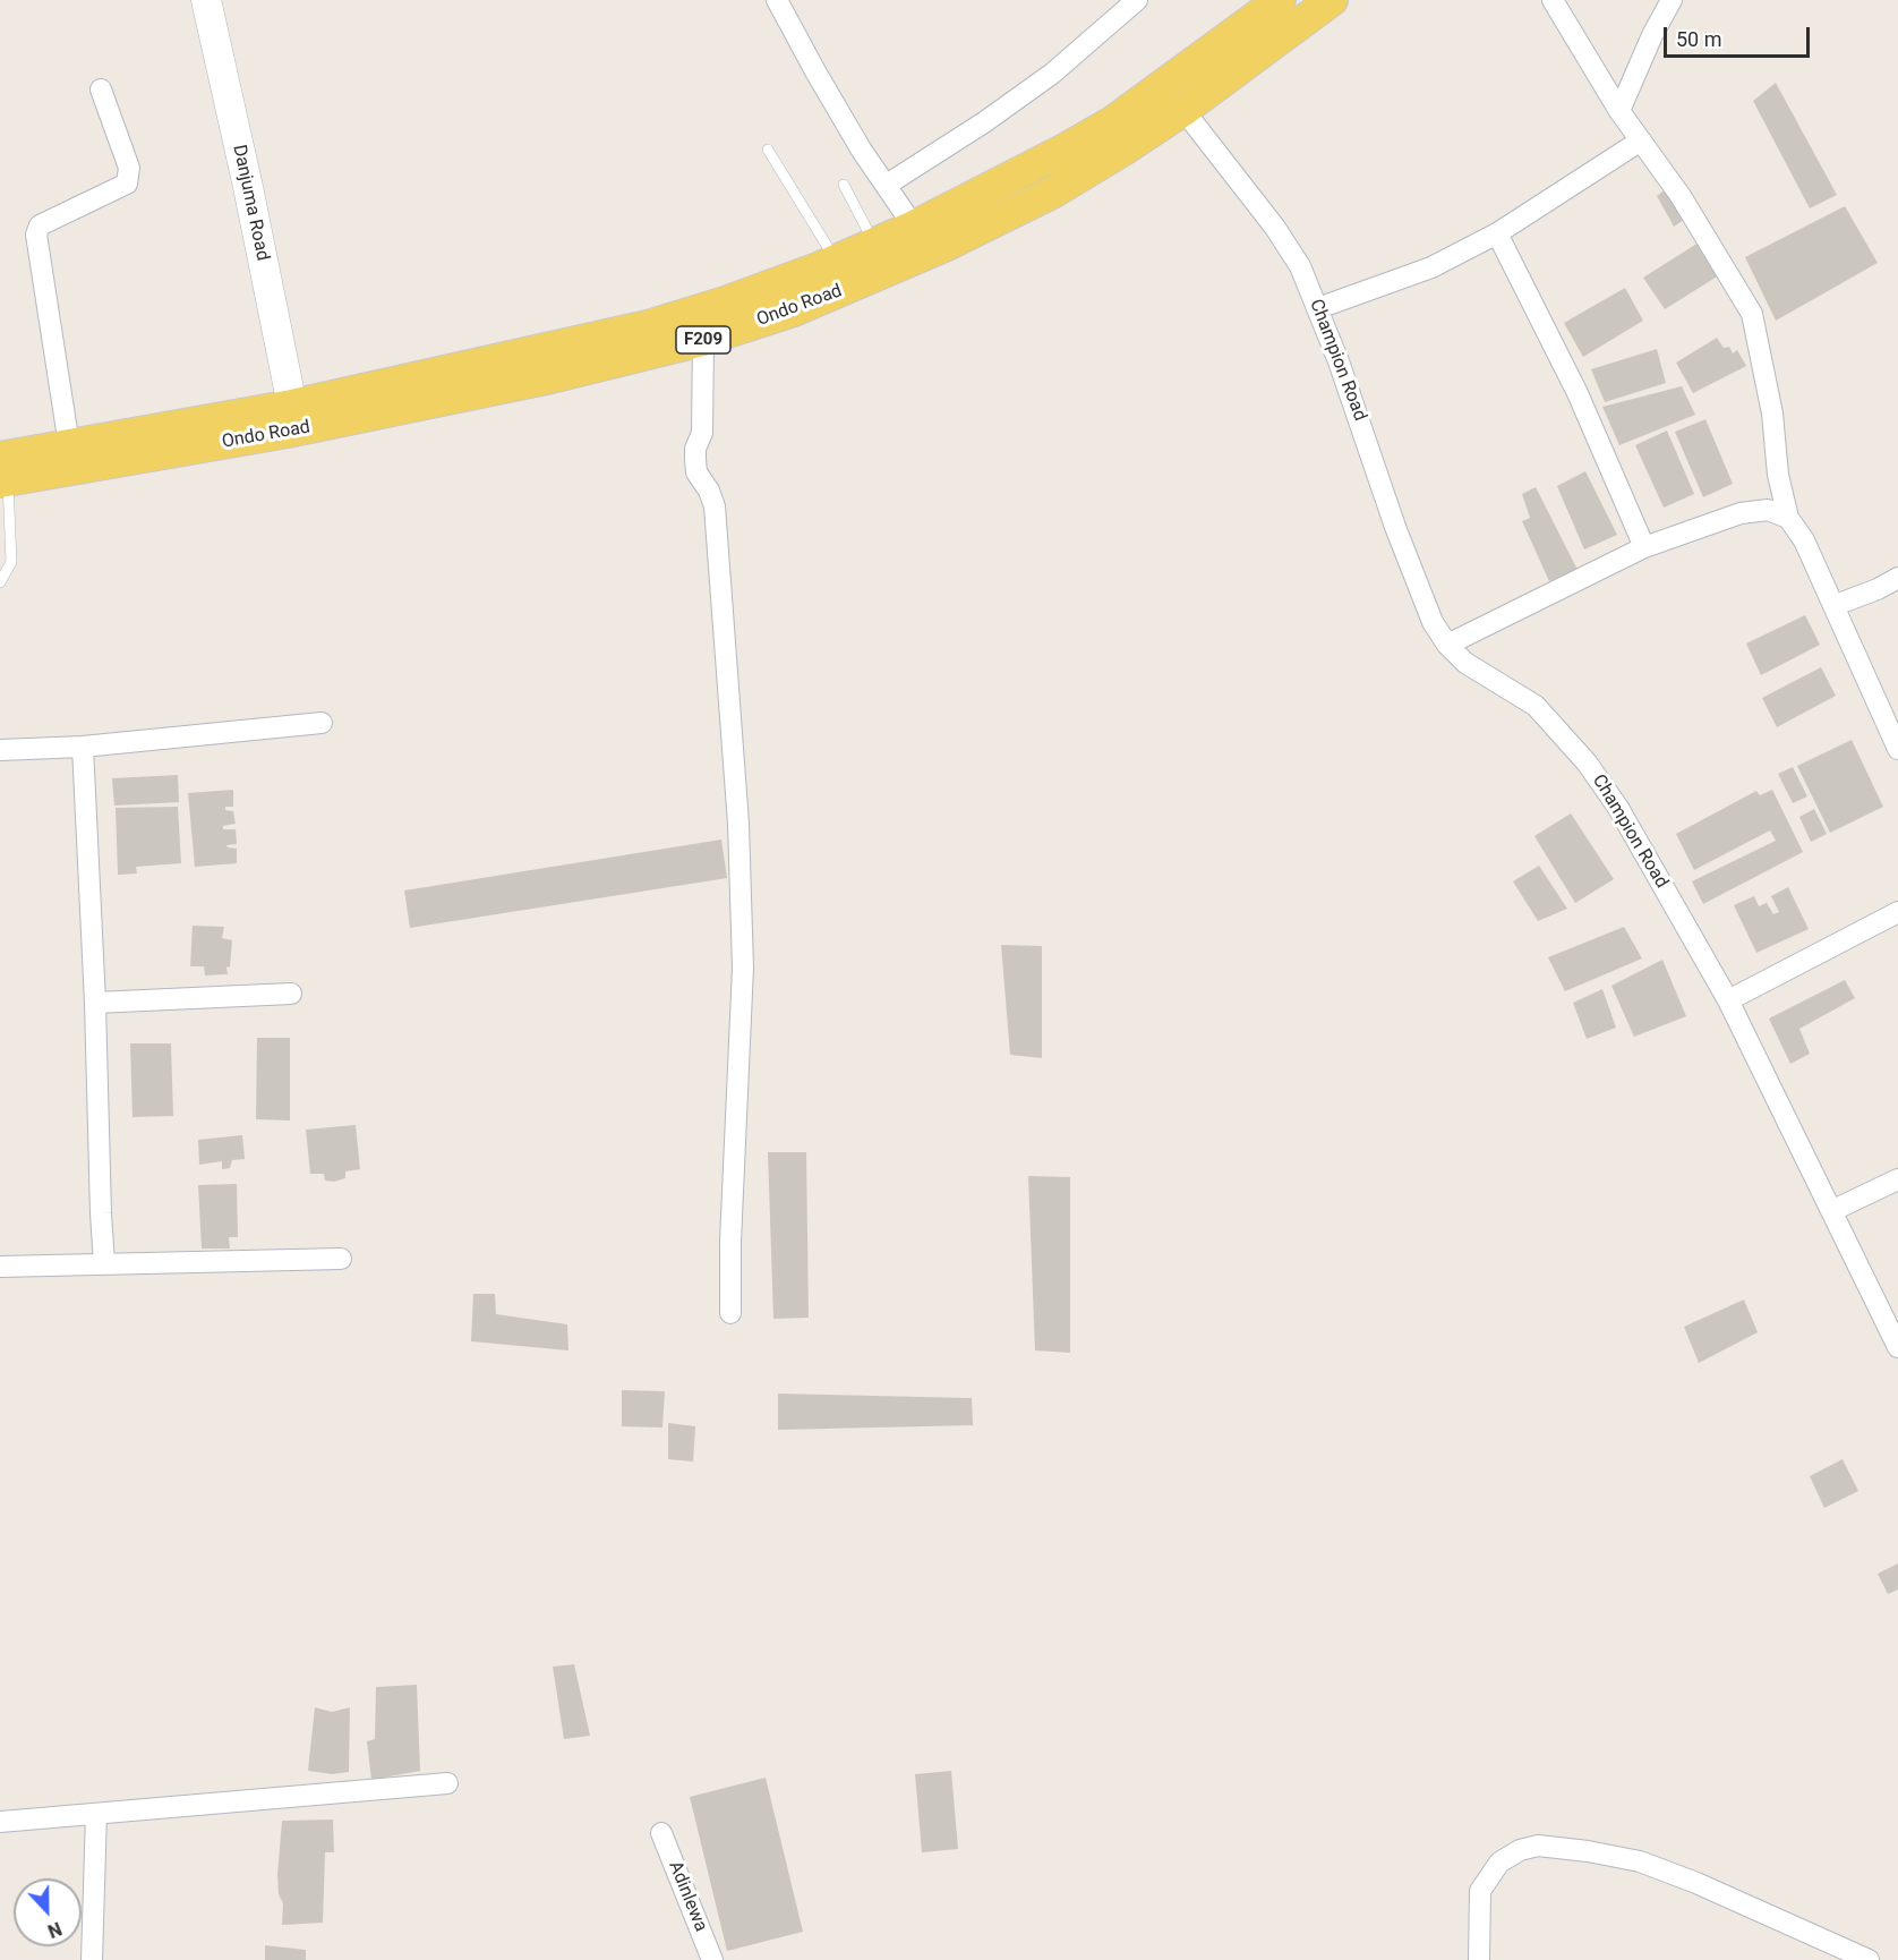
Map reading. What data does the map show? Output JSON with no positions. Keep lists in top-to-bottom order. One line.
{"streets":{"main road":["Ondo Road","F209"],"street":["Danjuma Road","Champion Road","Adinlewa"]},"crossings":[["Danjuma Road","Ondo Road"],["Ondo Road","Champion Road"]],"scale_bar":"50 m","north":"bottom"}
